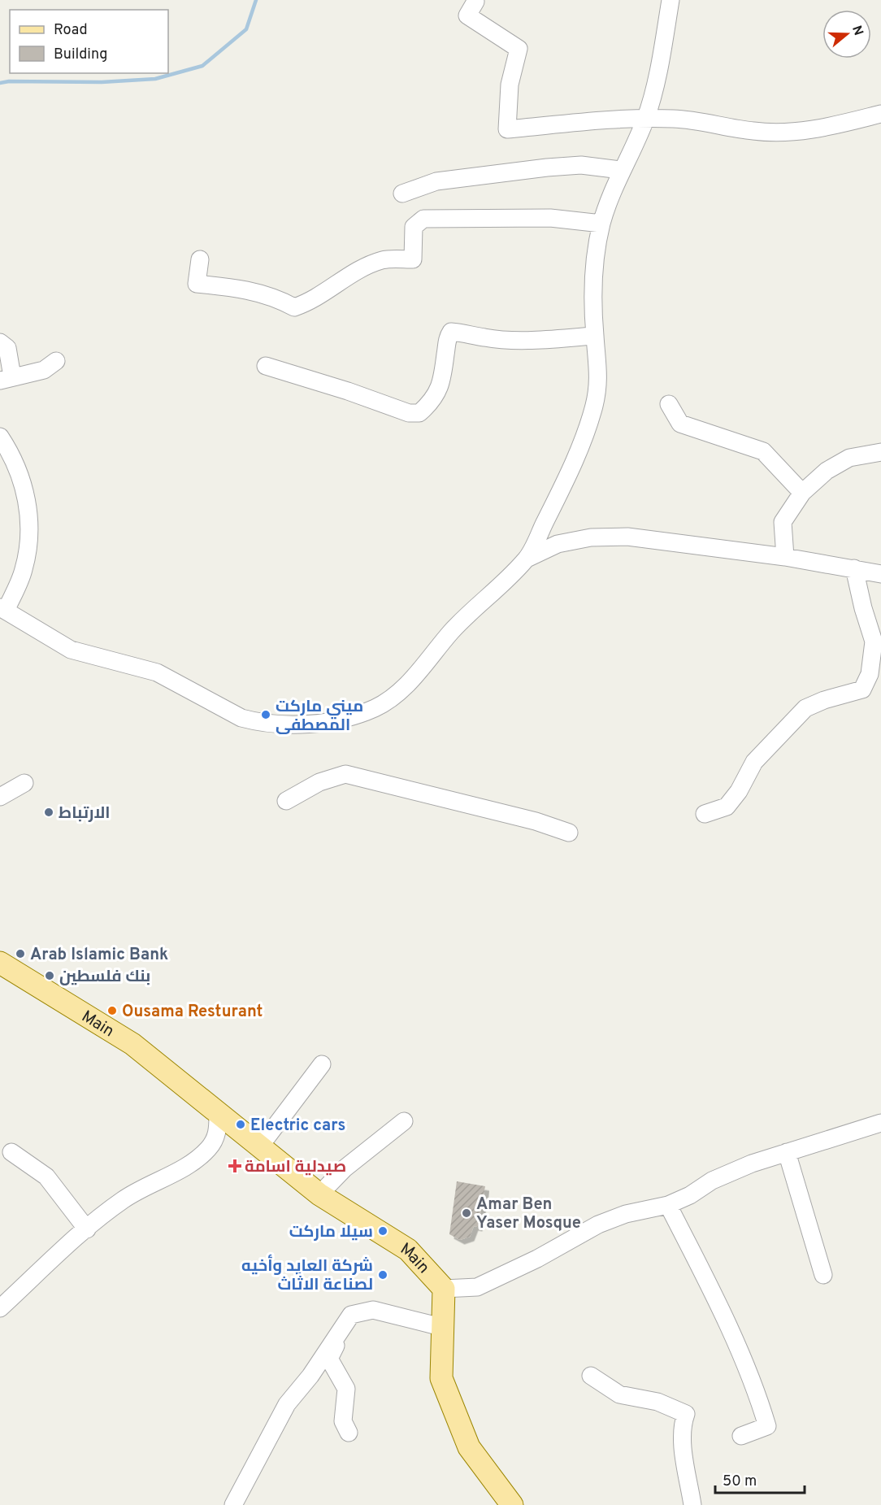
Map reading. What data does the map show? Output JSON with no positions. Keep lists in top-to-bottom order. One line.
{"streets":{"main road":["Main"]},"places":{"other":["ميني ماركت المصطفى","الارتباط","Arab Islamic Bank","بنك فلسطين","Ousama Resturant","Electric cars","Amar Ben Yaser Mosque","سيلا ماركت","شركة العايد وأخيه لصناعة الاثاث"],"health":["صيدلية اسامة"]},"legend":["Road","Building"],"scale_bar":"50 m","north":"right"}
